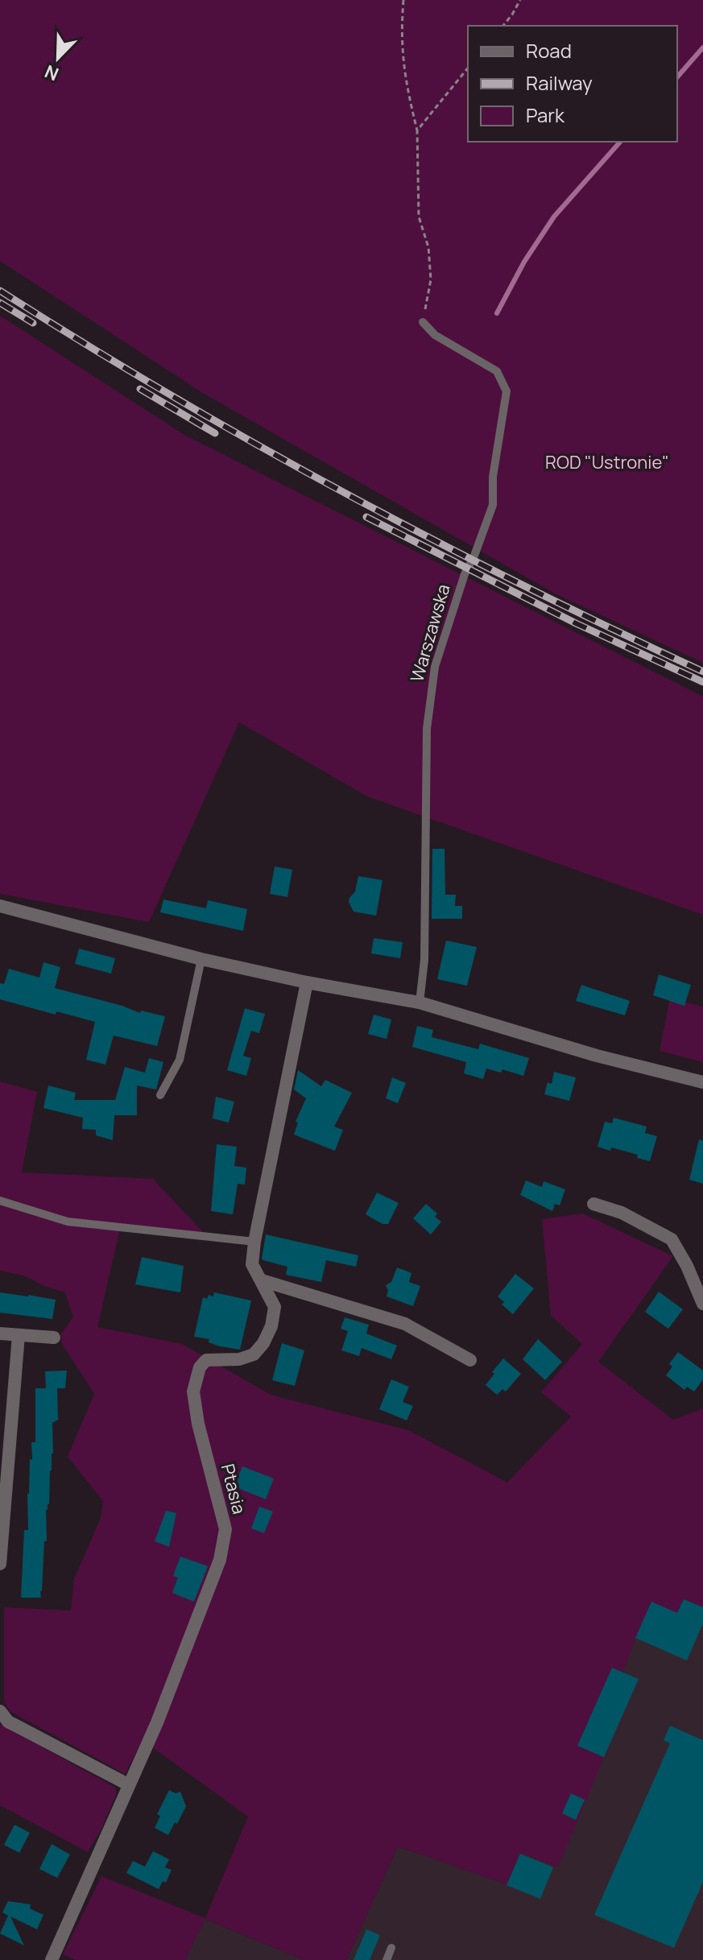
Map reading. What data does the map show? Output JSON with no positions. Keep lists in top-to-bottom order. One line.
{"streets":{"street":["Ptasia"],"lane":["Warszawska"]},"parks":["ROD \"Ustronie\""],"legend":["Road","Railway","Park"],"north":"bottom left"}
